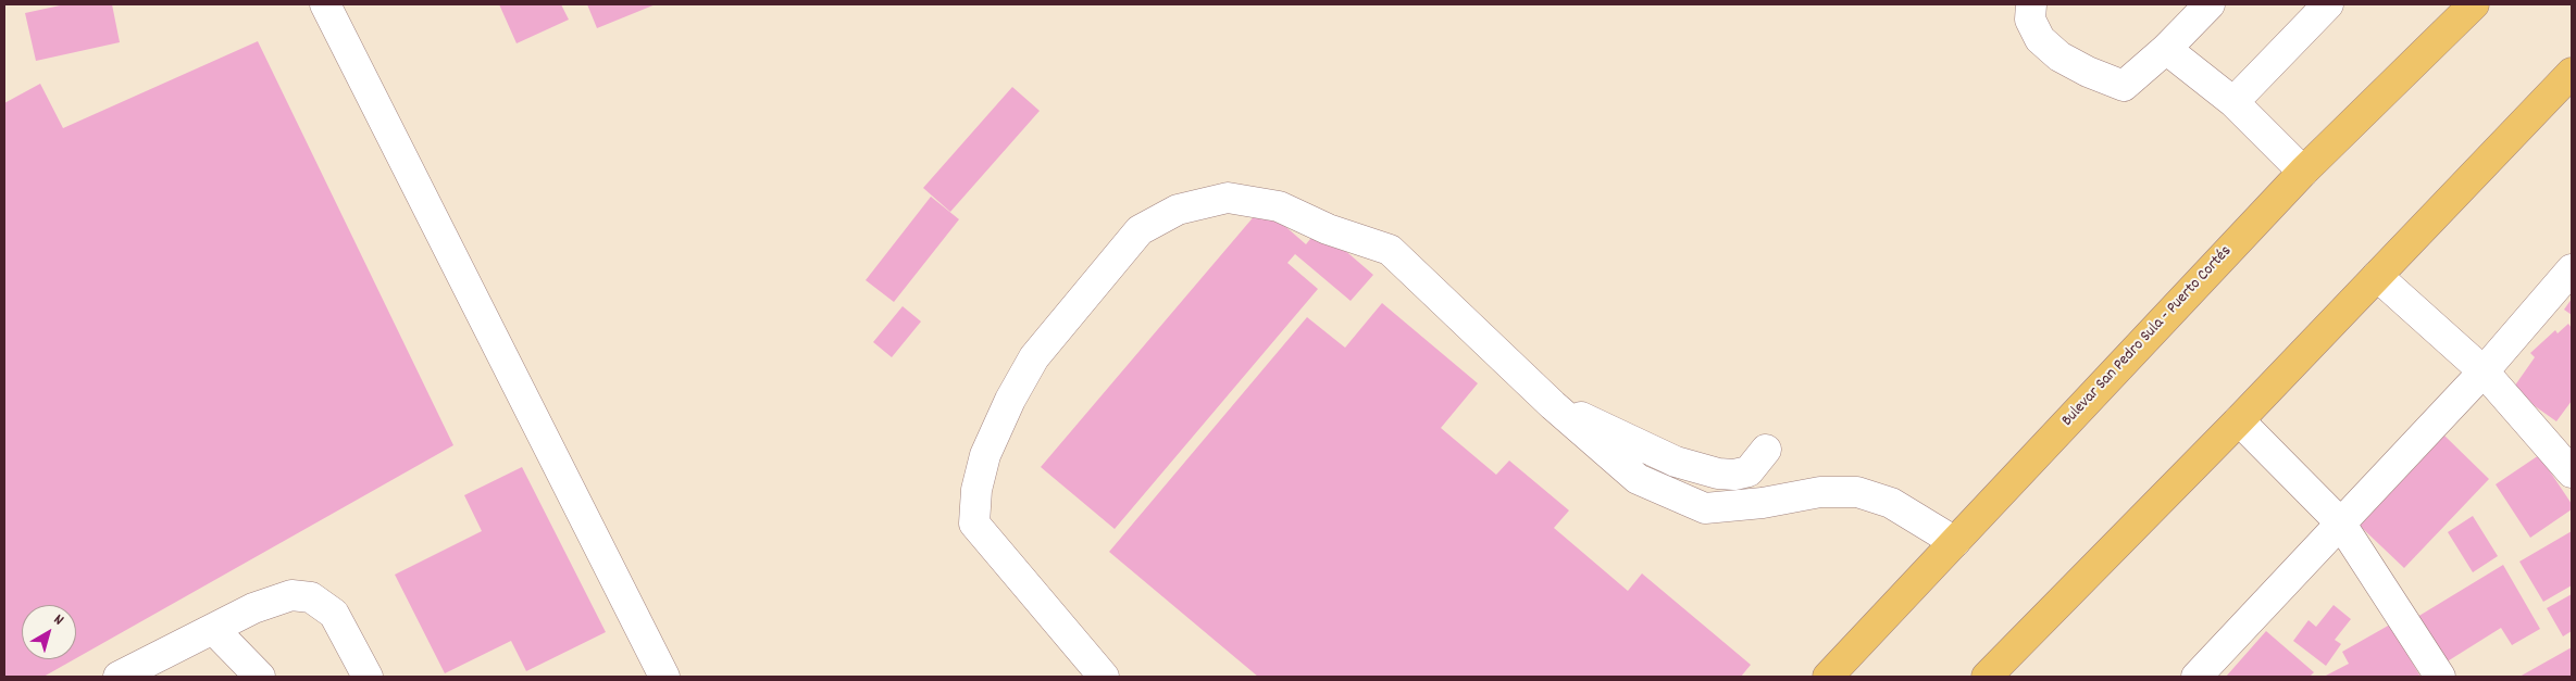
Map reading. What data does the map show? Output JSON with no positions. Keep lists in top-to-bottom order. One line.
{"streets":{"highway":["Bulevar San Pedro Sula - Puerto Cortés"]},"north":"top right"}
